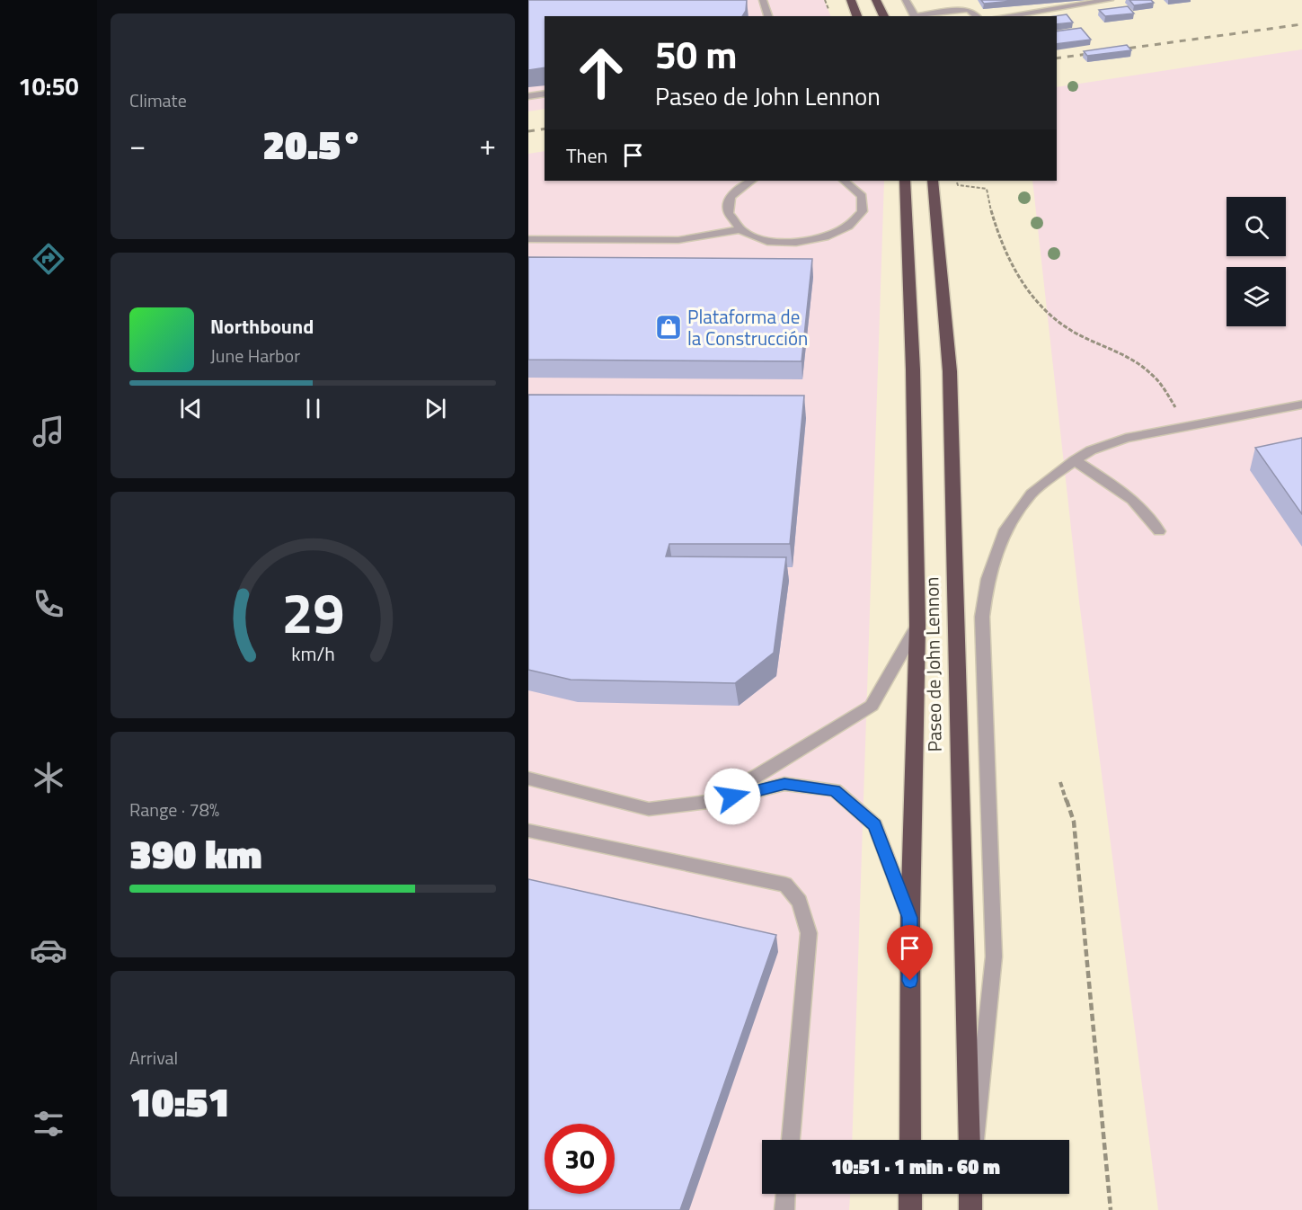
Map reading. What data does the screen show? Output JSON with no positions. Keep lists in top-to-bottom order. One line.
{"streets":{"highway":["Paseo de John Lennon"]},"places":{"shop":["Plataforma de la Construcción"]},"page":{"tabs":"10:50","tile":["Climate",["Range · 78%","390 km"],["Arrival","10:51"]],"turn":["50 m","Paseo de John Lennon"],"heat":["−","20.5°","+"],"then":"Then","song":["Northbound","June Harbor"],"limit":"30","trip":"10:51 · 1 min · 60 m","gauge":["29","km/h"]}}
